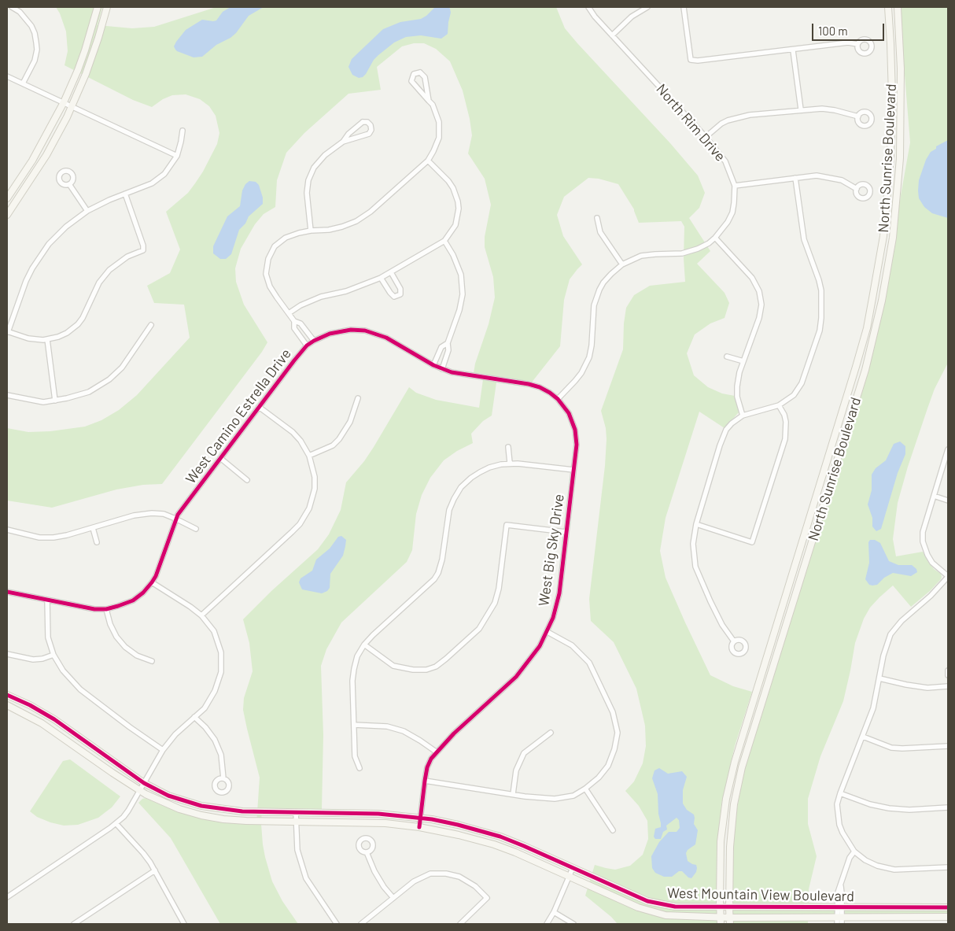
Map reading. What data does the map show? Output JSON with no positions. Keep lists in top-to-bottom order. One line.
{"streets":{"street":["North Rim Drive","North Sunrise Boulevard","West Camino Estrella Drive","West Big Sky Drive","West Mountain View Boulevard"]},"crossings":[["North Rim Drive","West Camino Estrella Drive"],["North Rim Drive","West Big Sky Drive"],["North Sunrise Boulevard","West Mountain View Boulevard"],["West Camino Estrella Drive","West Big Sky Drive"],["West Big Sky Drive","West Mountain View Boulevard"]],"scale_bar":"100 m"}
